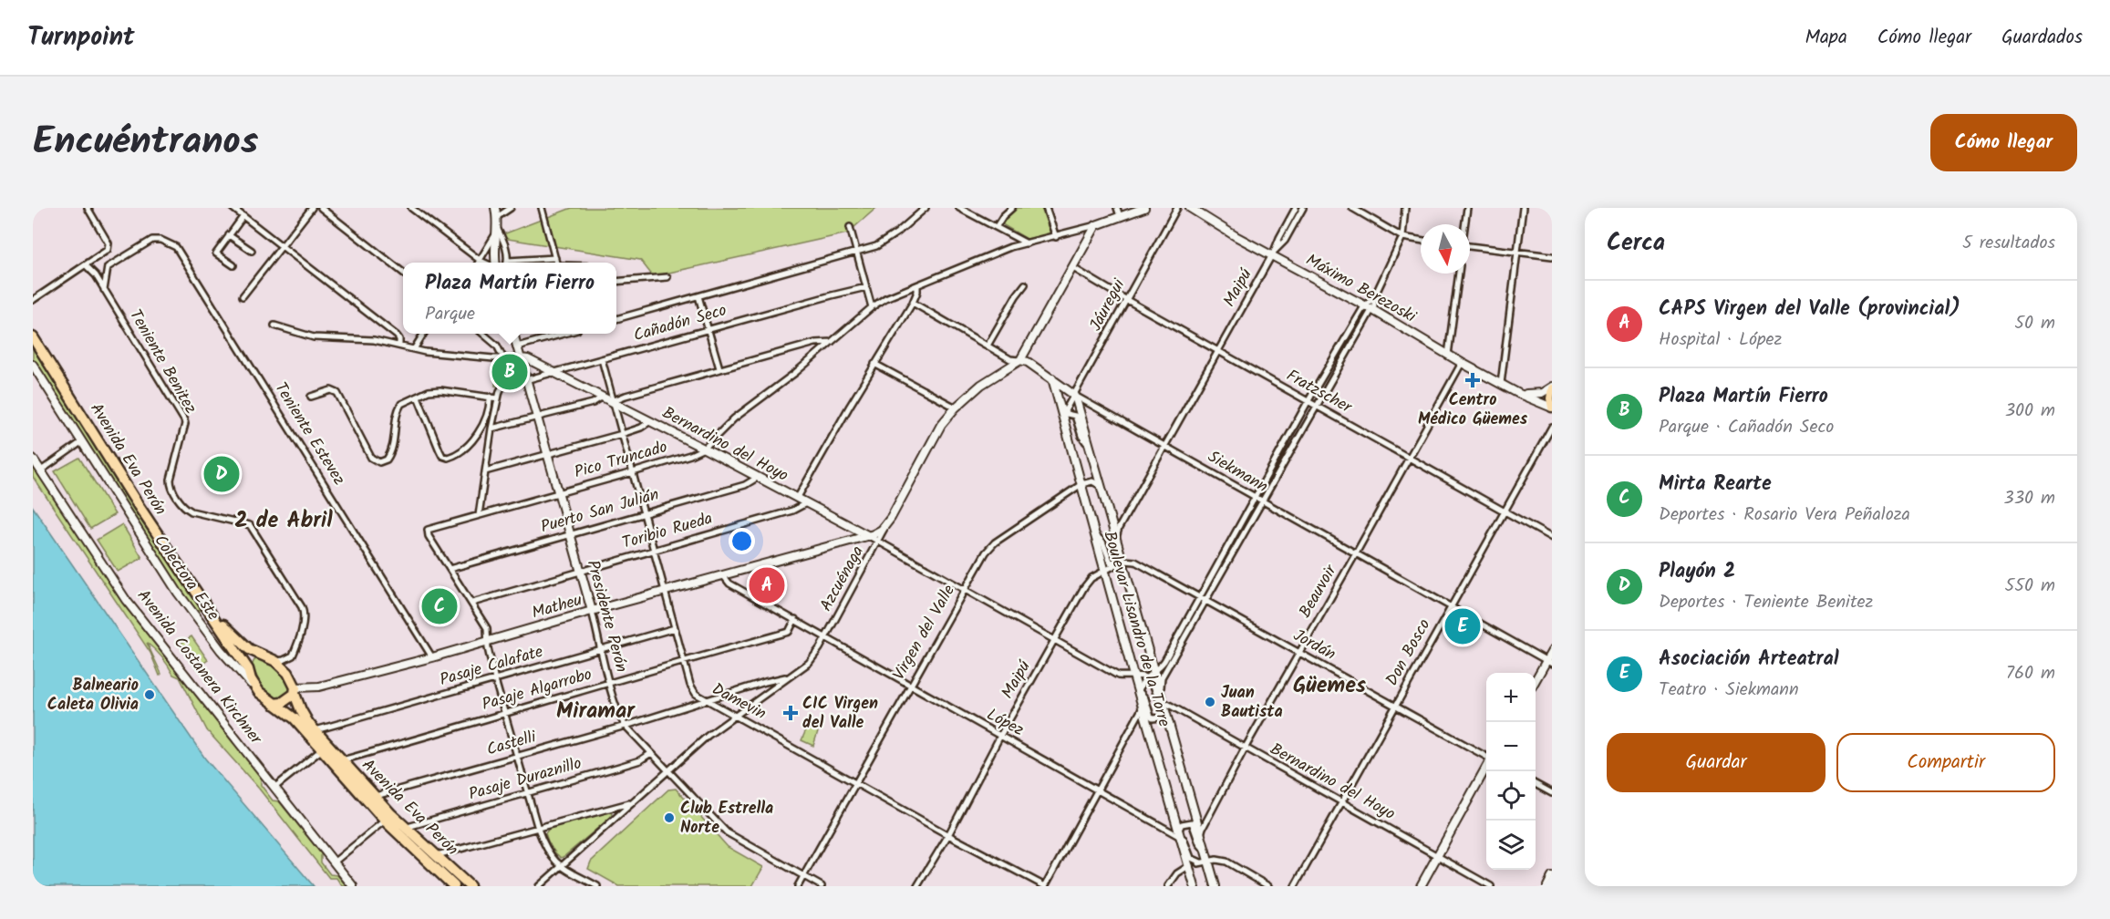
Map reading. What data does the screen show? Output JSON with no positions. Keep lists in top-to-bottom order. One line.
{"streets":{"highway":["Avenida Eva Perón"],"street":["Maipú","Máximo Berezoski","Jáuregui","Cañadón Seco","Teniente Benitez","Fratzscher","Teniente Estevez","Bernardino del Hoyo","Pico Truncado","Siekmann","Puerto San Julián","Toribio Rueda","Colectora Este","Azcuénaga","Beauvoir","Matheu","Presidente Perón","Boulevar Lisandro de la Torre","Virgen del Valle","Jordán","Don Bosco","Pasaje Calafate","Avenida Costanera Kirchner","Pasaje Algarrobo","Damevin","López","Castelli","Pasaje Duraznillo"]},"crossings":[["Maipú","Máximo Berezoski"],["Maipú","Fratzscher"],["Maipú","Bernardino del Hoyo"],["Maipú","Siekmann"],["Maipú","Boulevar Lisandro de la Torre"],["Maipú","Jordán"],["Maipú","Damevin"],["Maipú","López"],["Máximo Berezoski","Beauvoir"],["Jáuregui","Fratzscher"],["Jáuregui","Siekmann"],["Jáuregui","Boulevar Lisandro de la Torre"],["Cañadón Seco","Bernardino del Hoyo"],["Cañadón Seco","Presidente Perón"],["Cañadón Seco","Damevin"],["Teniente Benitez","Avenida Eva Perón"],["Teniente Benitez","Colectora Este"],["Teniente Benitez","Matheu"],["Fratzscher","Azcuénaga"],["Fratzscher","Beauvoir"],["Fratzscher","Don Bosco"],["Teniente Estevez","Matheu"],["Bernardino del Hoyo","Pico Truncado"],["Bernardino del Hoyo","Puerto San Julián"],["Bernardino del Hoyo","Toribio Rueda"],["Bernardino del Hoyo","Azcuénaga"],["Bernardino del Hoyo","Beauvoir"],["Bernardino del Hoyo","Matheu"],["Bernardino del Hoyo","Presidente Perón"],["Bernardino del Hoyo","Boulevar Lisandro de la Torre"],["Bernardino del Hoyo","Virgen del Valle"],["Bernardino del Hoyo","Don Bosco"],["Bernardino del Hoyo","Damevin"],["Avenida Eva Perón","Colectora Este"],["Avenida Eva Perón","Matheu"],["Avenida Eva Perón","Pasaje Calafate"],["Avenida Eva Perón","Pasaje Algarrobo"],["Avenida Eva Perón","Castelli"],["Avenida Eva Perón","Pasaje Duraznillo"],["Pico Truncado","Puerto San Julián"],["Pico Truncado","Azcuénaga"],["Pico Truncado","Presidente Perón"],["Pico Truncado","Damevin"],["Siekmann","Azcuénaga"],["Siekmann","Beauvoir"],["Siekmann","Boulevar Lisandro de la Torre"],["Siekmann","Don Bosco"],["Puerto San Julián","Presidente Perón"],["Puerto San Julián","Damevin"],["Toribio Rueda","Presidente Perón"],["Toribio Rueda","Damevin"],["Colectora Este","Matheu"],["Azcuénaga","Matheu"],["Azcuénaga","Presidente Perón"],["Azcuénaga","Damevin"],["Azcuénaga","López"],["Azcuénaga","Castelli"],["Beauvoir","Boulevar Lisandro de la Torre"],["Beauvoir","Jordán"],["Matheu","Presidente Perón"],["Matheu","Damevin"],["Matheu","López"],["Presidente Perón","Virgen del Valle"],["Presidente Perón","Pasaje Calafate"],["Presidente Perón","Pasaje Algarrobo"],["Presidente Perón","Castelli"],["Presidente Perón","Pasaje Duraznillo"],["Boulevar Lisandro de la Torre","Virgen del Valle"],["Boulevar Lisandro de la Torre","Jordán"],["Boulevar Lisandro de la Torre","López"],["Virgen del Valle","Damevin"],["Virgen del Valle","López"],["Jordán","Don Bosco"],["Pasaje Calafate","Damevin"],["Pasaje Algarrobo","Damevin"],["Pasaje Algarrobo","López"],["Damevin","Castelli"]],"districts":["2 de Abril","Güemes","Miramar"],"places":{"health":["Centro Médico Güemes","CIC Virgen del Valle"],"other":["Balneario Caleta Olivia","Juan Bautista","Club Estrella Norte"]},"north":"bottom","page":{"header":"Turnpoint","nav":["Mapa","Cómo llegar","Guardados"],"title":"Encuéntranos","buttons":["Cómo llegar",["Guardar","Compartir"]],"heading":["Cerca","5 resultados"],"popup":["Plaza Martín Fierro","Parque"],"list":[{"mark":"A","name":"CAPS Virgen del Valle (provincial)","note":"Hospital · López","value":"50 m"},{"mark":"B","name":"Plaza Martín Fierro","note":"Parque · Cañadón Seco","value":"300 m"},{"mark":"C","name":"Mirta Rearte","note":"Deportes · Rosario Vera Peñaloza","value":"330 m"},{"mark":"D","name":"Playón 2","note":"Deportes · Teniente Benitez","value":"550 m"},{"mark":"E","name":"Asociación Arteatral","note":"Teatro · Siekmann","value":"760 m"}],"pins":["B","D","A","C","E"],"map_buttons":["+","−"]}}
